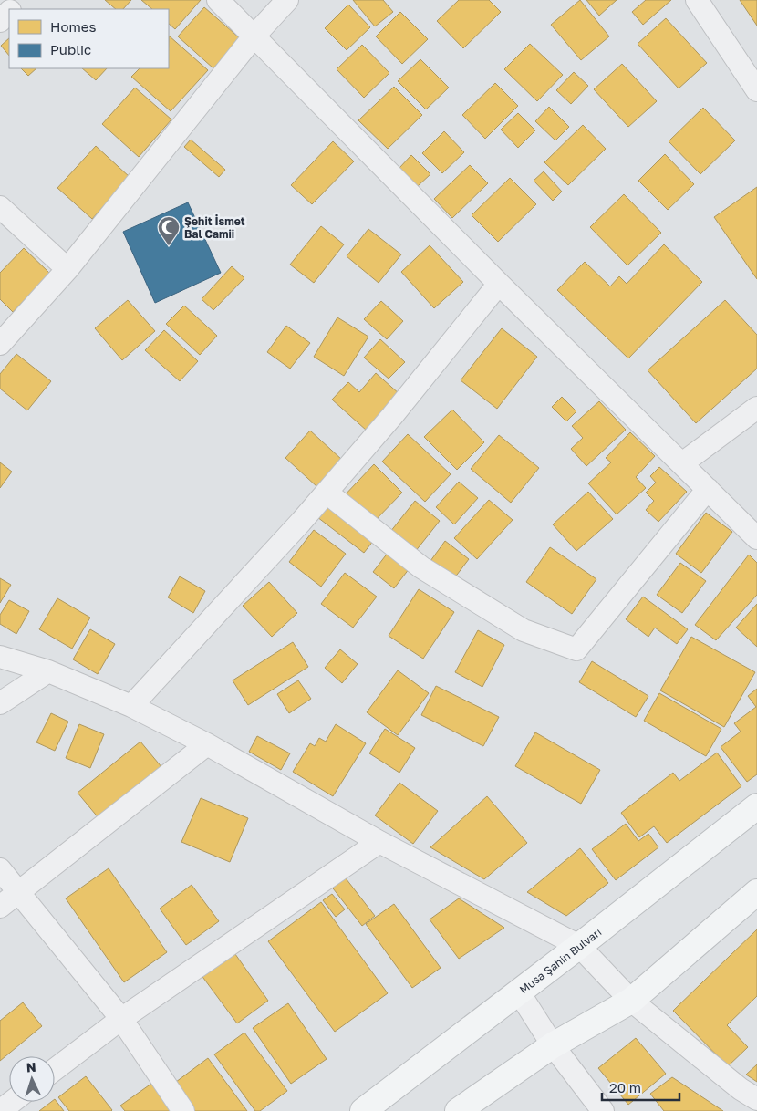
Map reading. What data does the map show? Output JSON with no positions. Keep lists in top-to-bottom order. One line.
{"streets":{"main road":["Musa Şahin Bulvarı"]},"places":{"mosque":["Şehit İsmet Bal Camii"]},"legend":["Homes","Public"],"scale_bar":"20 m","north":"top"}
